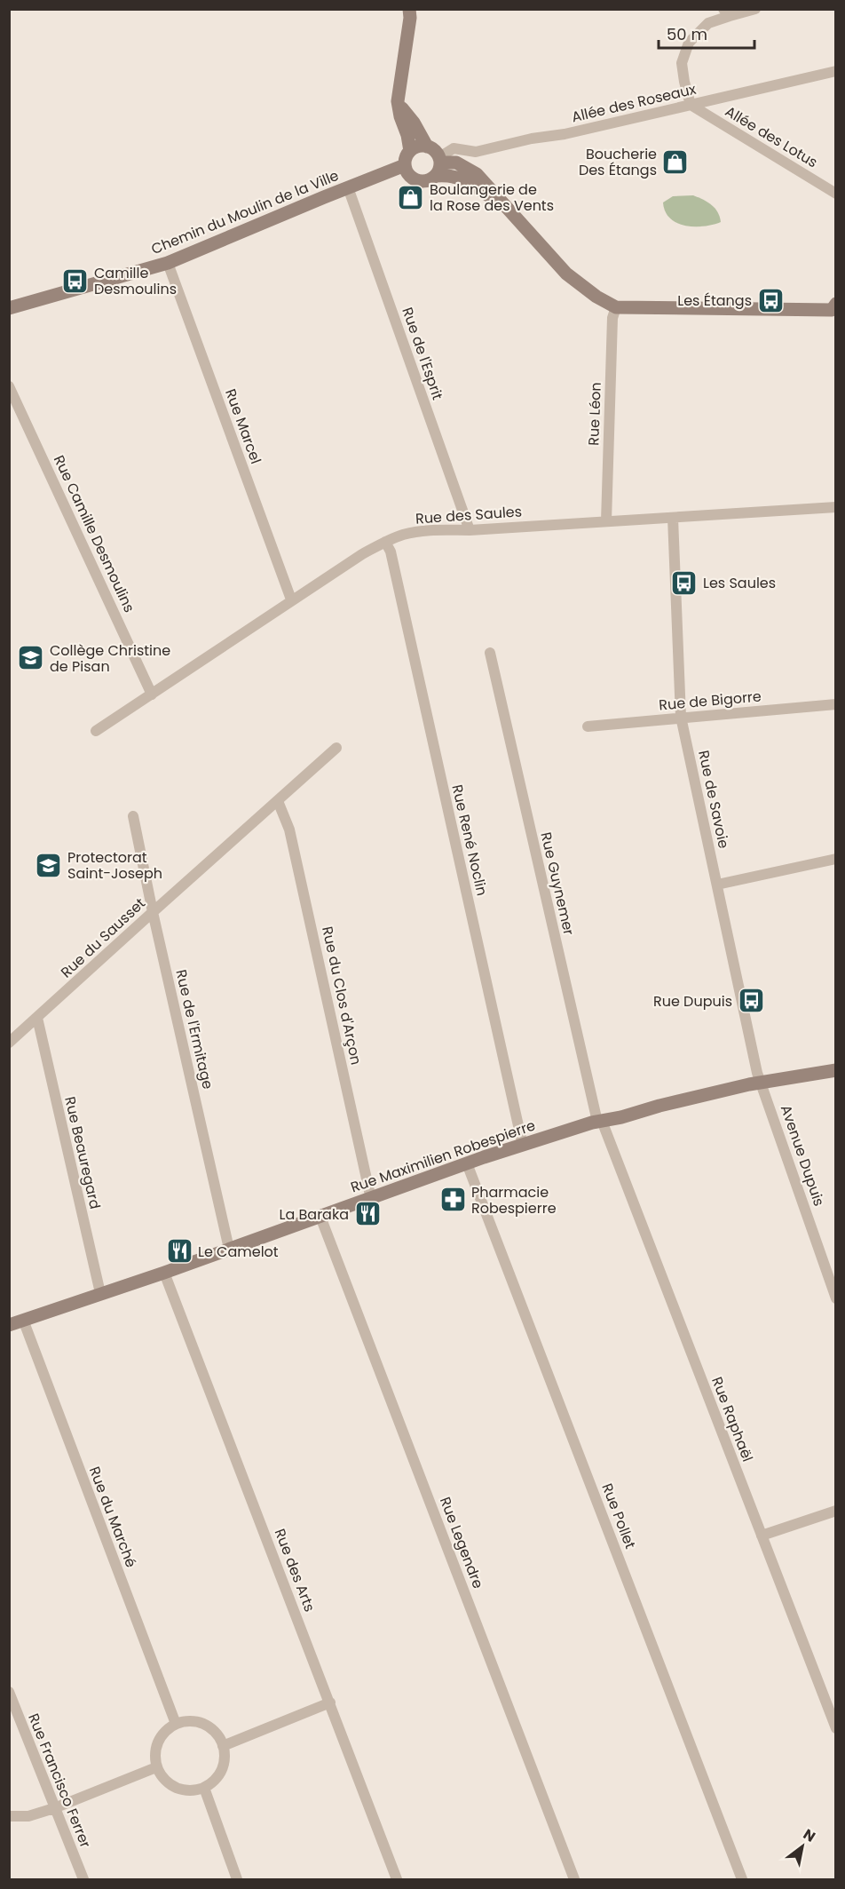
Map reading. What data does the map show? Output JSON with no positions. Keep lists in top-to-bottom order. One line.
{"streets":{"street":["Allée des Roseaux","Allée des Lotus","Chemin du Moulin de la Ville","Rue de l'Esprit","Rue Léon","Rue Marcel","Rue des Saules","Rue Camille Desmoulins","Rue de Bigorre","Rue de Savoie","Rue René Noclin","Rue Guynemer","Rue du Sausset","Rue du Clos d'Arçon","Rue de l'Ermitage","Rue Beauregard","Avenue Dupuis","Rue Maximilien Robespierre","Rue Raphaël","Rue Pollet","Rue du Marché","Rue Legendre","Rue des Arts","Rue Francisco Ferrer"]},"crossings":[["Allée des Roseaux","Allée des Lotus"],["Allée des Roseaux","Chemin du Moulin de la Ville"],["Chemin du Moulin de la Ville","Rue de l'Esprit"],["Chemin du Moulin de la Ville","Rue Léon"],["Chemin du Moulin de la Ville","Rue Marcel"],["Rue de l'Esprit","Rue des Saules"],["Rue Léon","Rue des Saules"],["Rue Marcel","Rue des Saules"],["Rue des Saules","Rue Camille Desmoulins"],["Rue des Saules","Rue de Savoie"],["Rue des Saules","Rue René Noclin"],["Rue de Bigorre","Rue de Savoie"],["Rue de Savoie","Avenue Dupuis"],["Rue de Savoie","Rue Maximilien Robespierre"],["Rue René Noclin","Rue Maximilien Robespierre"],["Rue Guynemer","Rue Maximilien Robespierre"],["Rue Guynemer","Rue Raphaël"],["Rue du Sausset","Rue du Clos d'Arçon"],["Rue du Sausset","Rue de l'Ermitage"],["Rue du Sausset","Rue Beauregard"],["Rue du Clos d'Arçon","Rue Maximilien Robespierre"],["Rue de l'Ermitage","Rue Maximilien Robespierre"],["Rue Beauregard","Rue Maximilien Robespierre"],["Avenue Dupuis","Rue Maximilien Robespierre"],["Rue Maximilien Robespierre","Rue Raphaël"],["Rue Maximilien Robespierre","Rue Pollet"],["Rue Maximilien Robespierre","Rue du Marché"],["Rue Maximilien Robespierre","Rue Legendre"],["Rue Maximilien Robespierre","Rue des Arts"]],"places":{"shop":["Boucherie Des Étangs","Boulangerie de la Rose des Vents"],"bus stop":["Camille Desmoulins","Les Étangs","Les Saules","Rue Dupuis"],"school or university":["Collège Christine de Pisan","Protectorat Saint-Joseph"],"pharmacy":["Pharmacie Robespierre"],"restaurant":["La Baraka","Le Camelot"]},"scale_bar":"50 m","north":"top right"}
